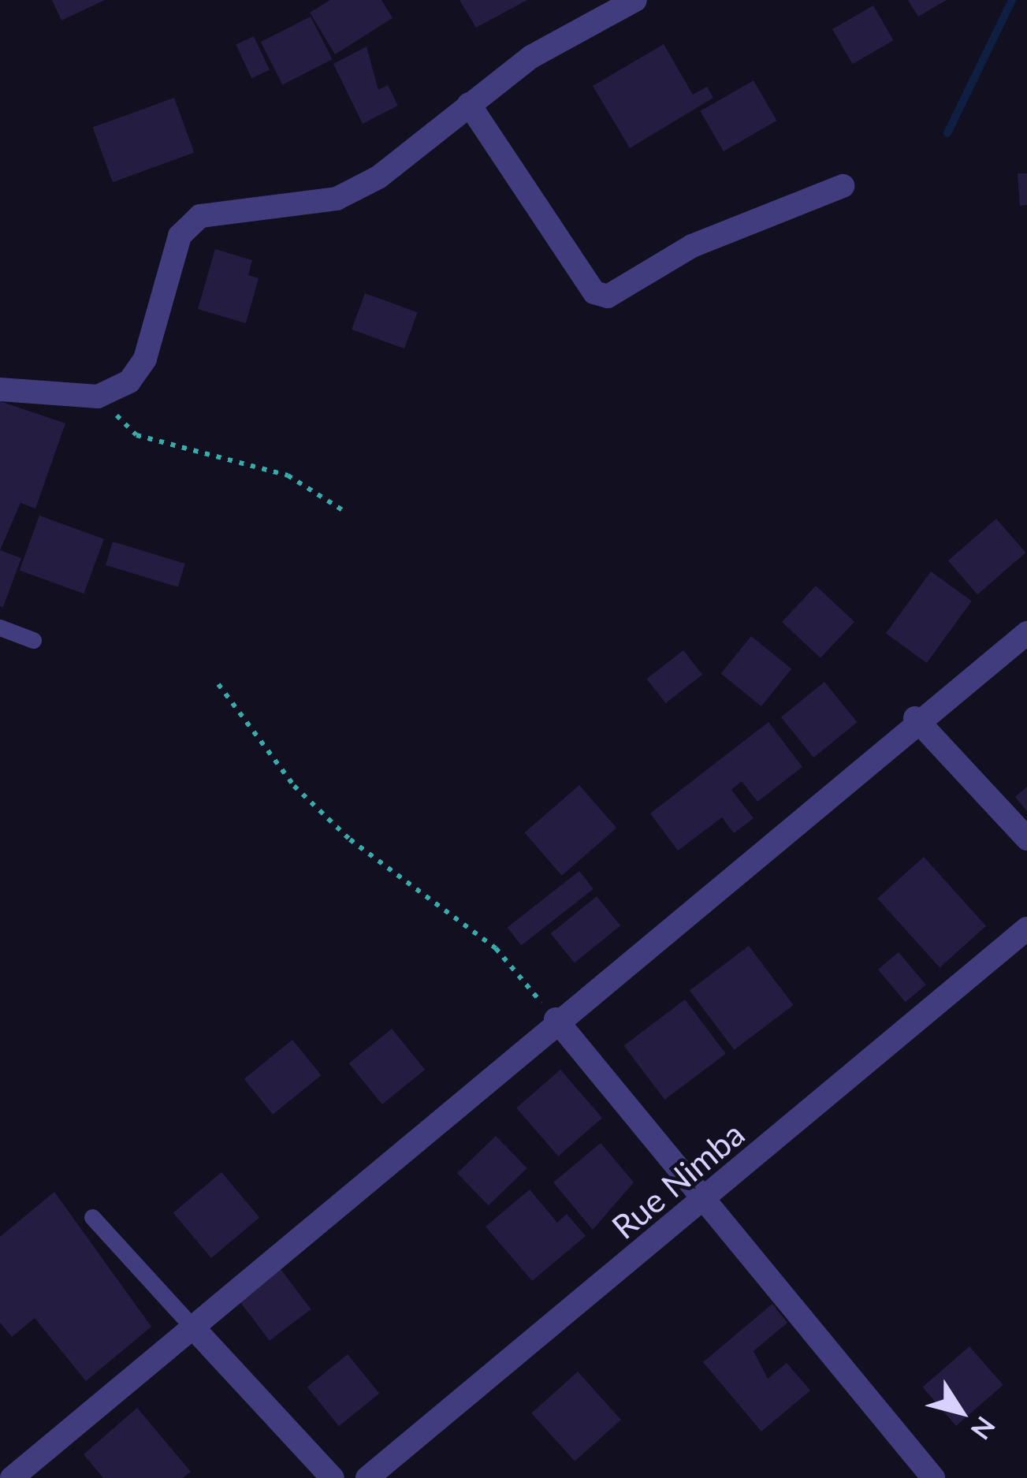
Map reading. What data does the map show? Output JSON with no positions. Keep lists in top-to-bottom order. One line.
{"streets":{"street":["Rue Nimba"]},"north":"bottom right"}
